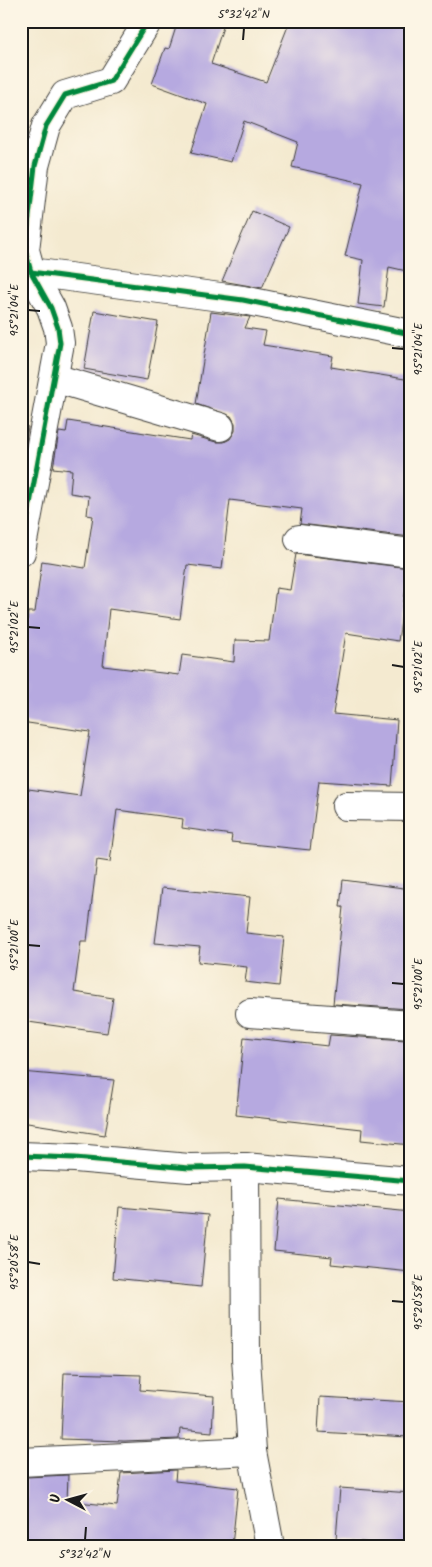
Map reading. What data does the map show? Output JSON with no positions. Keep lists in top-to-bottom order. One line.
{"north":"left","coordinates":["5°32'42\"N","95°21'04\"E","95°21'02\"E","95°21'00\"E","95°20'58\"E"]}
